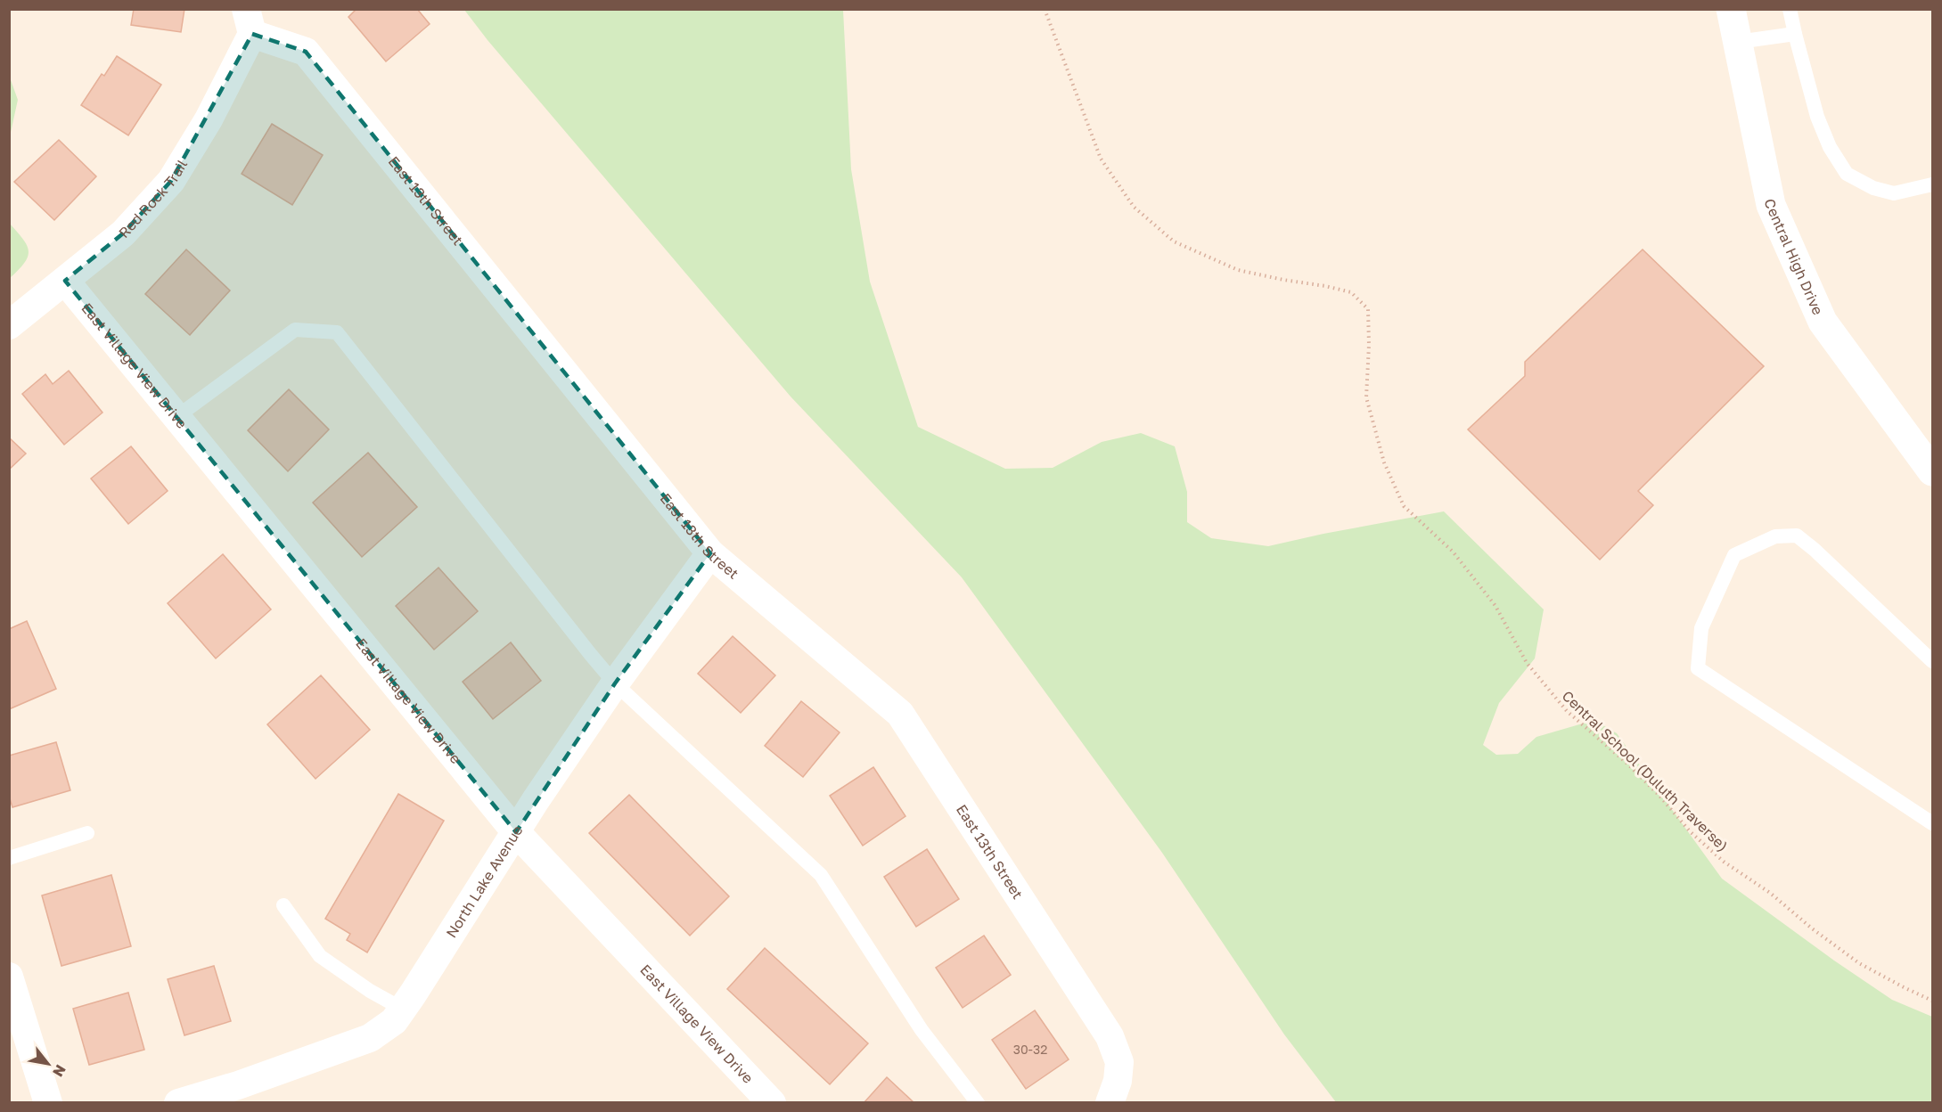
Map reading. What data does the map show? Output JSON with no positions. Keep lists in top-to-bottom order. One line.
{"streets":{"street":["Red Rock Trail","East 13th Street","Central High Drive","East Village View Drive","North Lake Avenue"],"path":["Central School (Duluth Traverse)"]},"crossings":[["Red Rock Trail","East 13th Street"],["Red Rock Trail","East Village View Drive"],["East 13th Street","North Lake Avenue"],["East Village View Drive","North Lake Avenue"]],"house_numbers":["30-32"],"north":"bottom right"}
